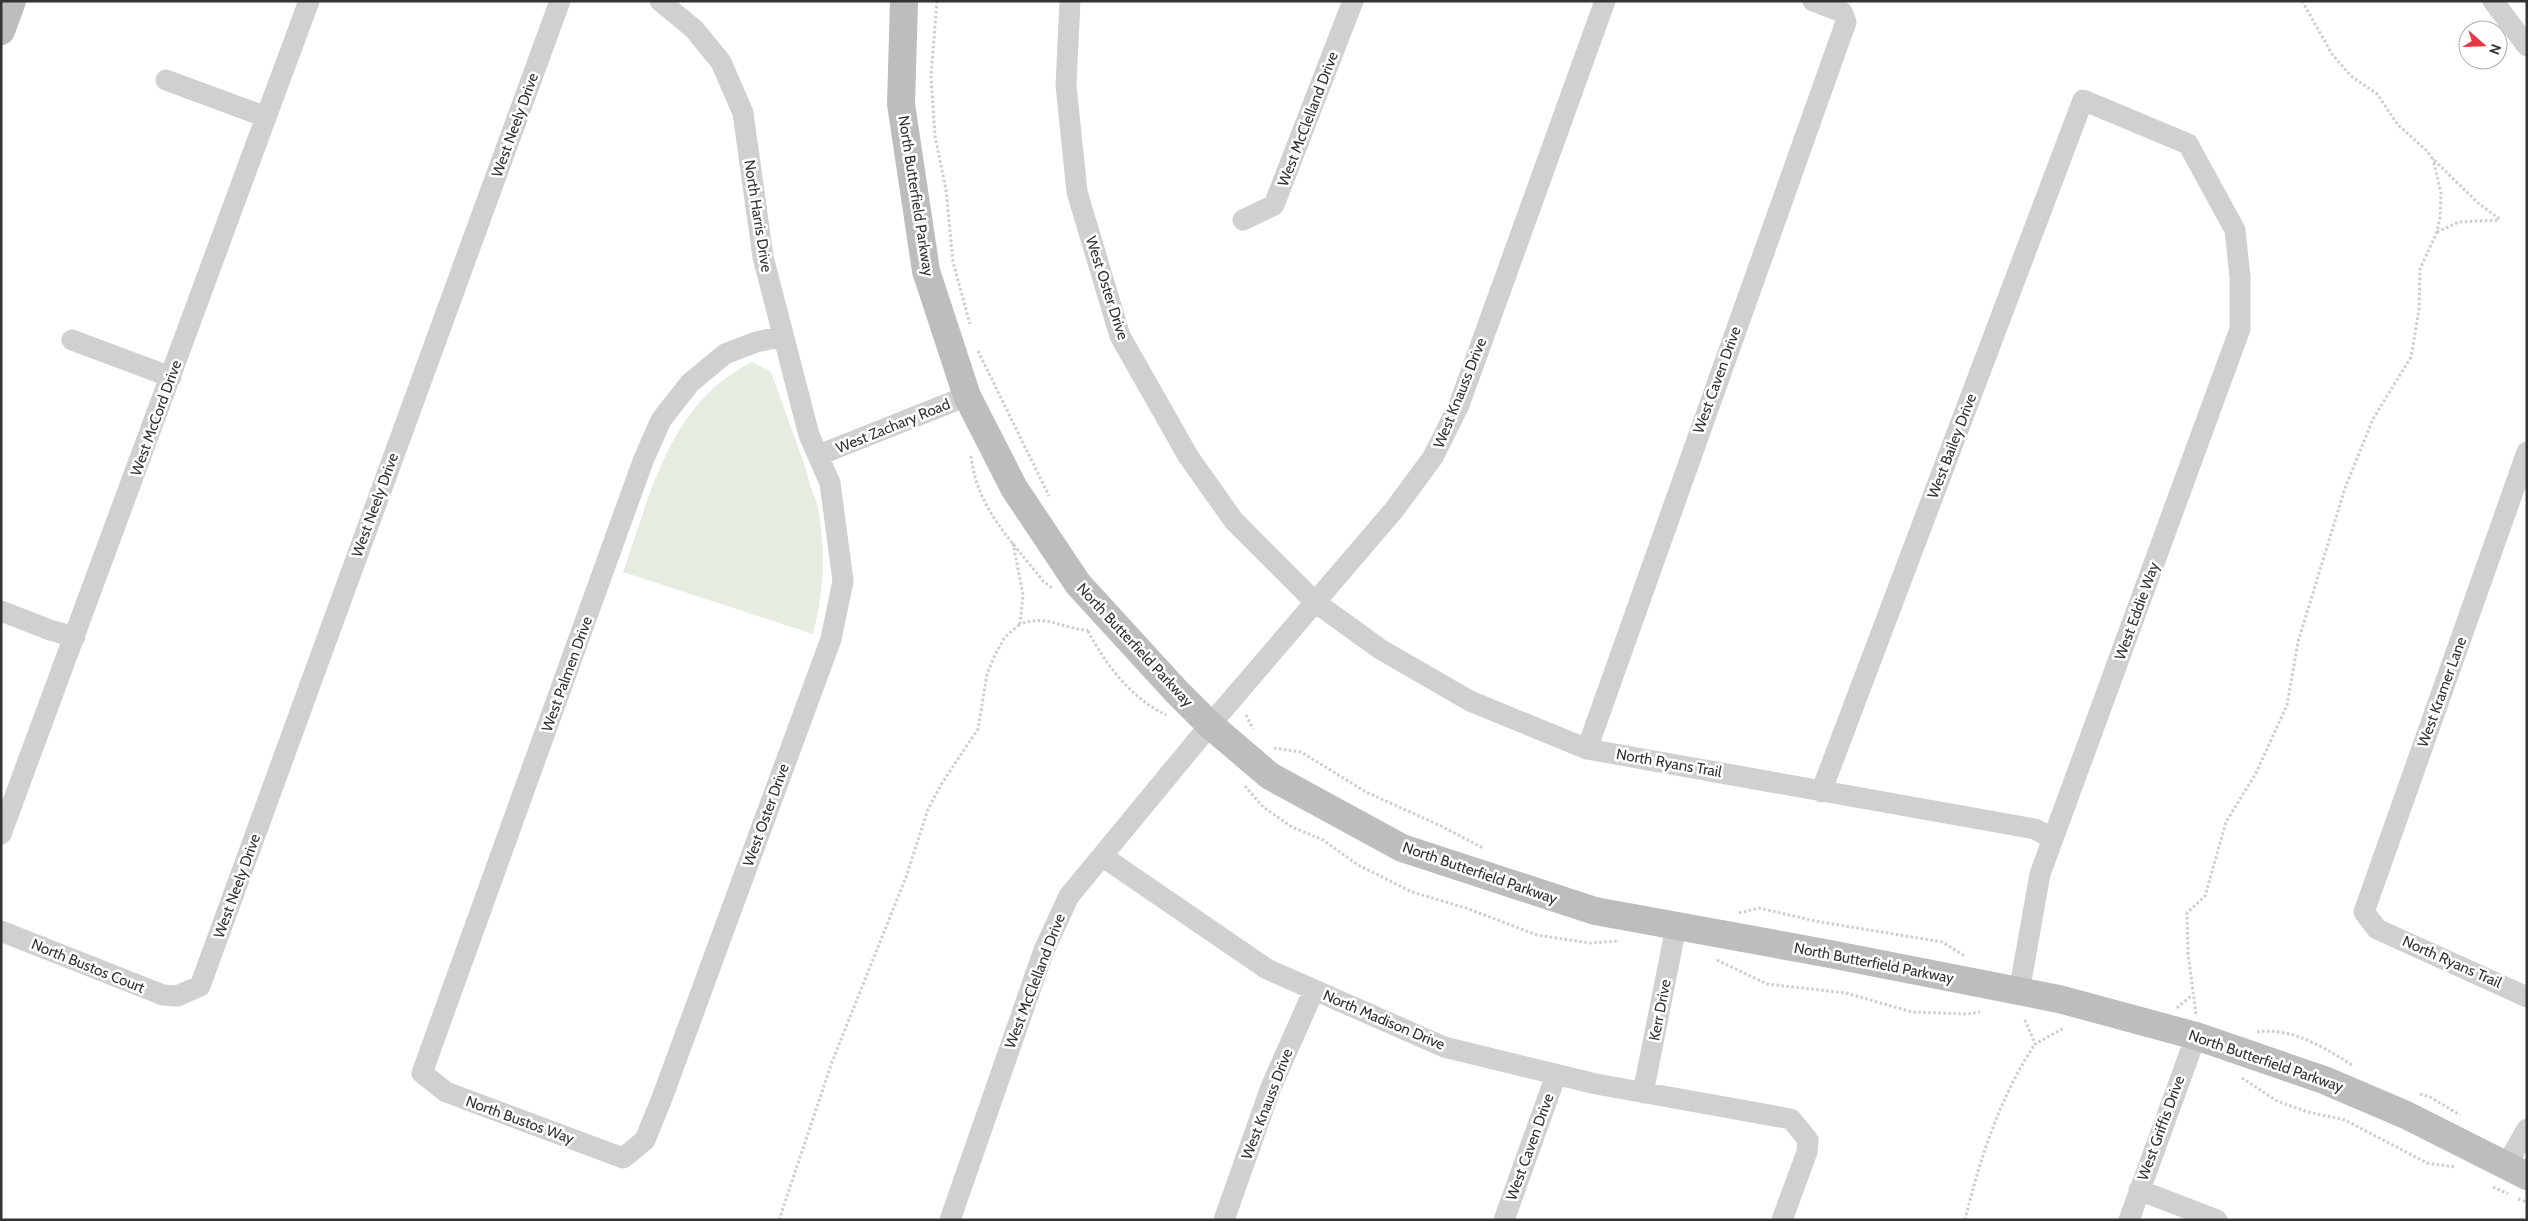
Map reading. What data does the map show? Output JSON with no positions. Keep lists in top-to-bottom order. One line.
{"streets":{"street":["West McClelland Drive","West Neely Drive","North Butterfield Parkway","North Harris Drive","West Oster Drive","West Caven Drive","West Knauss Drive","West McCord Drive","West Zachary Road","West Bailey Drive","West Eddie Way","West Palmen Drive","West Kramer Lane","North Ryans Trail","North Bustos Court","Kerr Drive","North Madison Drive","North Bustos Way","West Griffis Drive"]},"crossings":[["West McClelland Drive","North Butterfield Parkway"],["West McClelland Drive","West Knauss Drive"],["West McClelland Drive","North Madison Drive"],["West Neely Drive","North Bustos Court"],["North Butterfield Parkway","West Knauss Drive"],["North Butterfield Parkway","West Zachary Road"],["North Butterfield Parkway","West Eddie Way"],["North Butterfield Parkway","Kerr Drive"],["North Butterfield Parkway","West Griffis Drive"],["North Harris Drive","West Oster Drive"],["North Harris Drive","West Zachary Road"],["North Harris Drive","West Palmen Drive"],["West Oster Drive","West Knauss Drive"],["West Oster Drive","West Zachary Road"],["West Oster Drive","North Ryans Trail"],["West Oster Drive","North Bustos Way"],["West Caven Drive","North Ryans Trail"],["West Caven Drive","North Madison Drive"],["West Knauss Drive","North Ryans Trail"],["West Knauss Drive","North Madison Drive"],["West Bailey Drive","West Eddie Way"],["West Bailey Drive","North Ryans Trail"],["West Eddie Way","North Ryans Trail"],["West Palmen Drive","North Bustos Way"],["West Kramer Lane","North Ryans Trail"],["Kerr Drive","North Madison Drive"]],"north":"right"}
